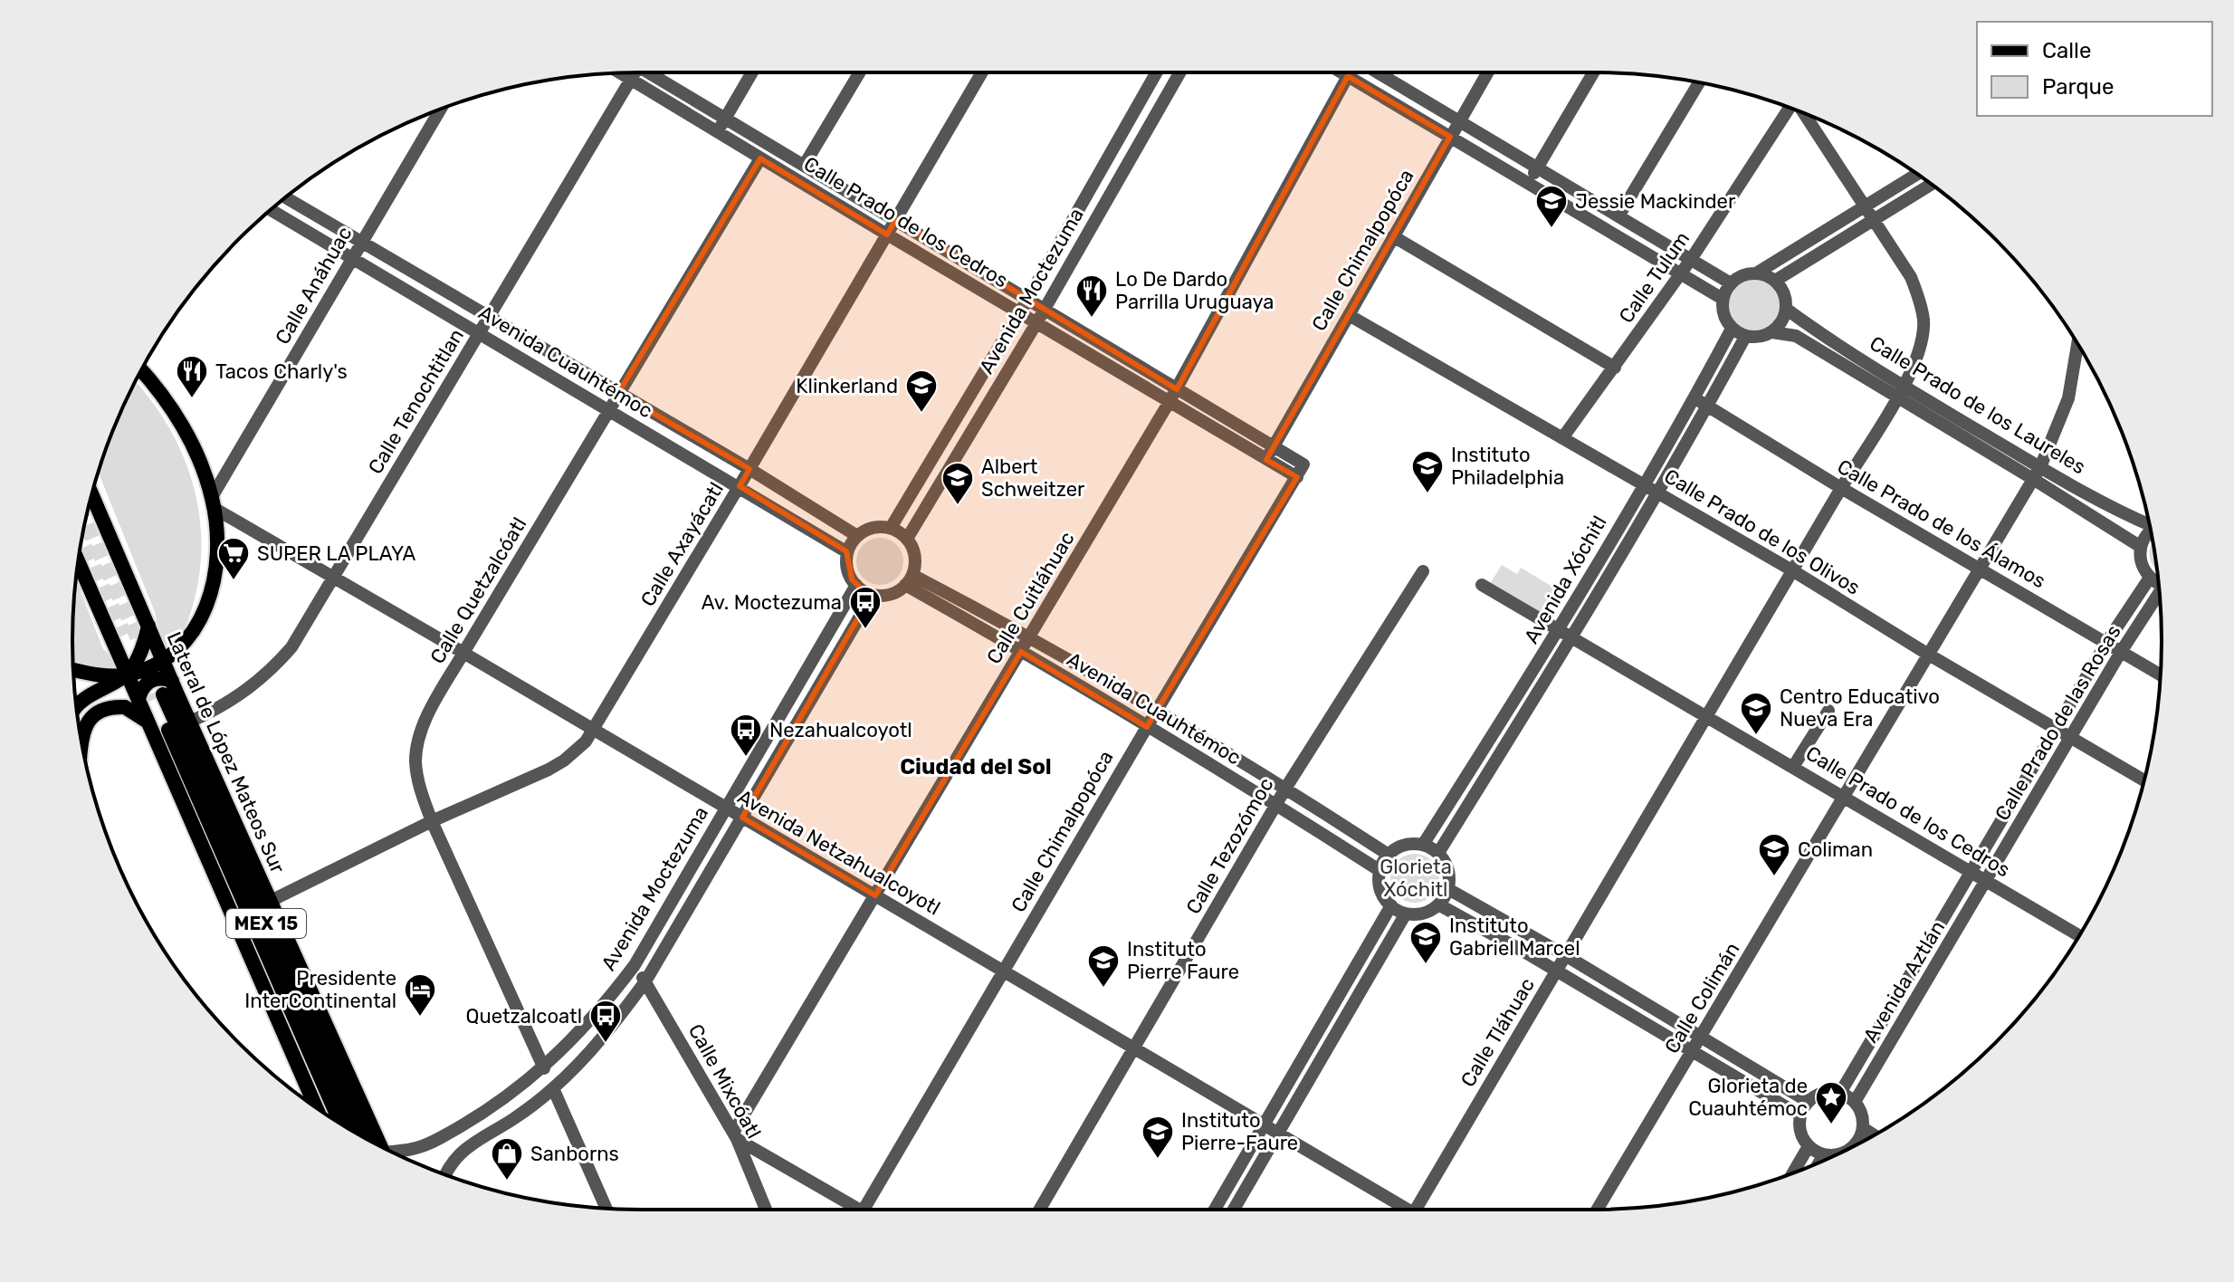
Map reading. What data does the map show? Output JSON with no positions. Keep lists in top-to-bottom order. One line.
{"streets":{"main road":["Lateral de López Mateos Sur","MEX 15"],"street":["Calle Prado de los Cedros","Calle Chimalpopóca","Calle Tulum","Calle Anáhuac","Avenida Moctezuma","Avenida Cuauhtémoc","Calle Tenochtitlan","Calle Prado de los Laureles","Calle Prado de los Álamos","Calle Prado de los Olivos","Calle Axayácatl","Avenida Xóchitl","Calle Quetzalcóatl","Calle Cuitláhuac","Calle Prado de las Rosas","Calle Tezozómoc","Avenida Netzahualcoyotl","Avenida Aztlán","Calle Colimán","Calle Tláhuac","Calle Mixcóatl"]},"crossings":[["Calle Prado de los Cedros","Calle Chimalpopóca"],["Calle Prado de los Cedros","Avenida Moctezuma"],["Calle Prado de los Cedros","Calle Tenochtitlan"],["Calle Prado de los Cedros","Calle Axayácatl"],["Calle Prado de los Cedros","Avenida Xóchitl"],["Calle Prado de los Cedros","Calle Quetzalcóatl"],["Calle Prado de los Cedros","Calle Cuitláhuac"],["Calle Prado de los Cedros","Calle Prado de las Rosas"],["Calle Prado de los Cedros","Avenida Aztlán"],["Calle Prado de los Cedros","Calle Colimán"],["Calle Prado de los Cedros","Calle Tláhuac"],["Calle Chimalpopóca","Avenida Cuauhtémoc"],["Calle Chimalpopóca","Calle Prado de los Olivos"],["Calle Chimalpopóca","Avenida Netzahualcoyotl"],["Calle Tulum","Calle Prado de los Olivos"],["Calle Anáhuac","Avenida Cuauhtémoc"],["Calle Anáhuac","Avenida Netzahualcoyotl"],["Avenida Moctezuma","Avenida Cuauhtémoc"],["Avenida Moctezuma","Calle Quetzalcóatl"],["Avenida Moctezuma","Avenida Netzahualcoyotl"],["Avenida Moctezuma","Calle Mixcóatl"],["Avenida Cuauhtémoc","Calle Tenochtitlan"],["Avenida Cuauhtémoc","Calle Axayácatl"],["Avenida Cuauhtémoc","Avenida Xóchitl"],["Avenida Cuauhtémoc","Calle Quetzalcóatl"],["Avenida Cuauhtémoc","Calle Cuitláhuac"],["Avenida Cuauhtémoc","Calle Tezozómoc"],["Calle Tenochtitlan","Lateral de López Mateos Sur"],["Calle Tenochtitlan","Avenida Netzahualcoyotl"],["Calle Prado de los Laureles","Avenida Xóchitl"],["Calle Prado de los Laureles","Calle Colimán"],["Calle Prado de los Laureles","Calle Tláhuac"],["Calle Prado de los Álamos","Avenida Xóchitl"],["Calle Prado de los Álamos","Calle Prado de las Rosas"],["Calle Prado de los Álamos","Calle Colimán"],["Calle Prado de los Álamos","Calle Tláhuac"],["Calle Prado de los Olivos","Avenida Xóchitl"],["Calle Prado de los Olivos","Calle Prado de las Rosas"],["Calle Prado de los Olivos","Calle Colimán"],["Calle Prado de los Olivos","Calle Tláhuac"],["Calle Axayácatl","Calle Quetzalcóatl"],["Calle Axayácatl","Lateral de López Mateos Sur"],["Calle Axayácatl","Avenida Netzahualcoyotl"],["Calle Quetzalcóatl","Avenida Netzahualcoyotl"],["Calle Cuitláhuac","Avenida Netzahualcoyotl"],["Calle Cuitláhuac","Calle Mixcóatl"],["Calle Prado de las Rosas","Avenida Aztlán"],["Calle Tezozómoc","Avenida Netzahualcoyotl"]],"districts":["Ciudad del Sol"],"parks":["Glorieta Xóchitl"],"places":{"school or university":["Jessie Mackinder","Klinkerland","Instituto Philadelphia","Albert Schweitzer","Centro Educativo Nueva Era","Coliman","Instituto Gabriel Marcel","Instituto Pierre Faure","Instituto Pierre-Faure"],"restaurant":["Lo De Dardo Parrilla Uruguaya","Tacos Charly's"],"supermarket":["SUPER LA PLAYA"],"bus stop":["Av. Moctezuma","Nezahualcoyotl","Quetzalcoatl"],"hotel":["Presidente InterContinental"],"place":["Glorieta de Cuauhtémoc"],"shop":["Sanborns"]},"legend":["Calle","Parque"]}
